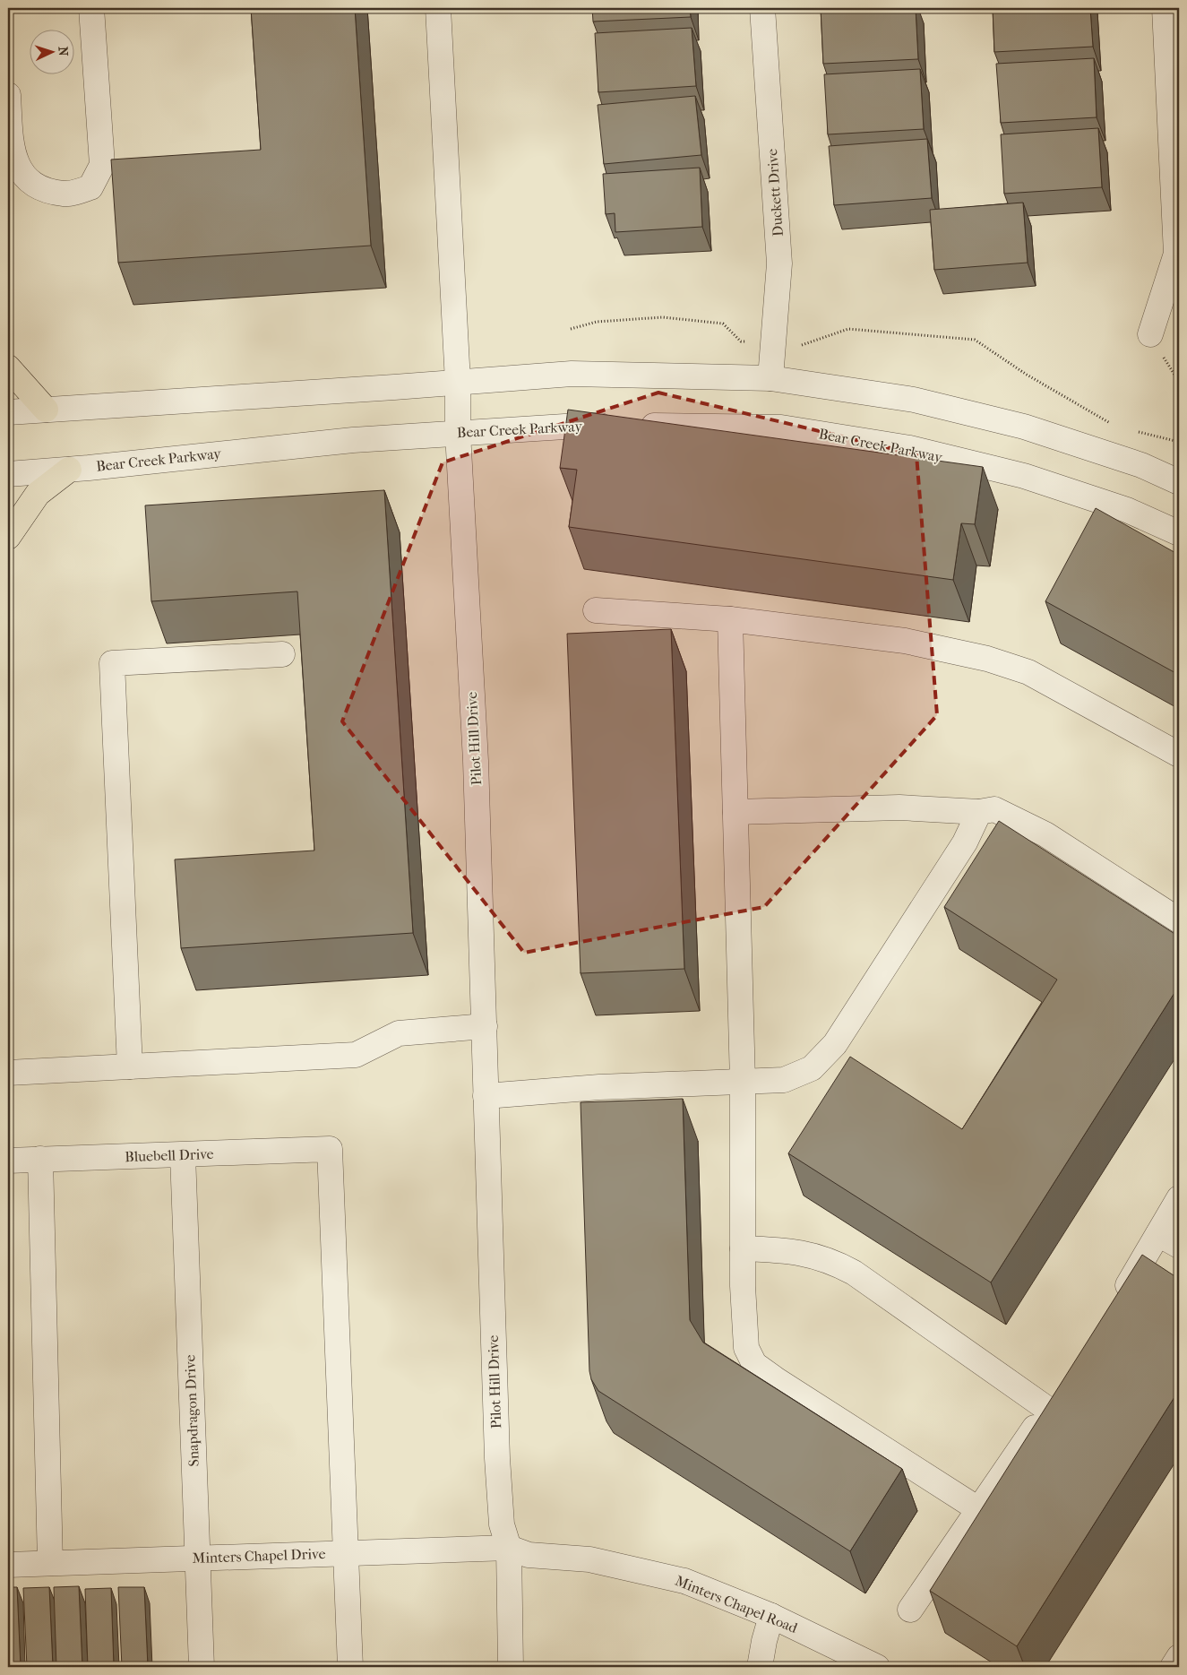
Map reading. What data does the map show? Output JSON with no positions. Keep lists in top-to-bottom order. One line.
{"streets":{"street":["Duckett Drive","Bear Creek Parkway","Pilot Hill Drive","Bluebell Drive","Snapdragon Drive","Minters Chapel Drive","Minters Chapel Road"]},"crossings":[["Bear Creek Parkway","Pilot Hill Drive"],["Pilot Hill Drive","Minters Chapel Drive"],["Pilot Hill Drive","Minters Chapel Road"],["Bluebell Drive","Snapdragon Drive"],["Bluebell Drive","Minters Chapel Drive"],["Snapdragon Drive","Minters Chapel Drive"],["Minters Chapel Drive","Minters Chapel Road"]],"north":"right"}
